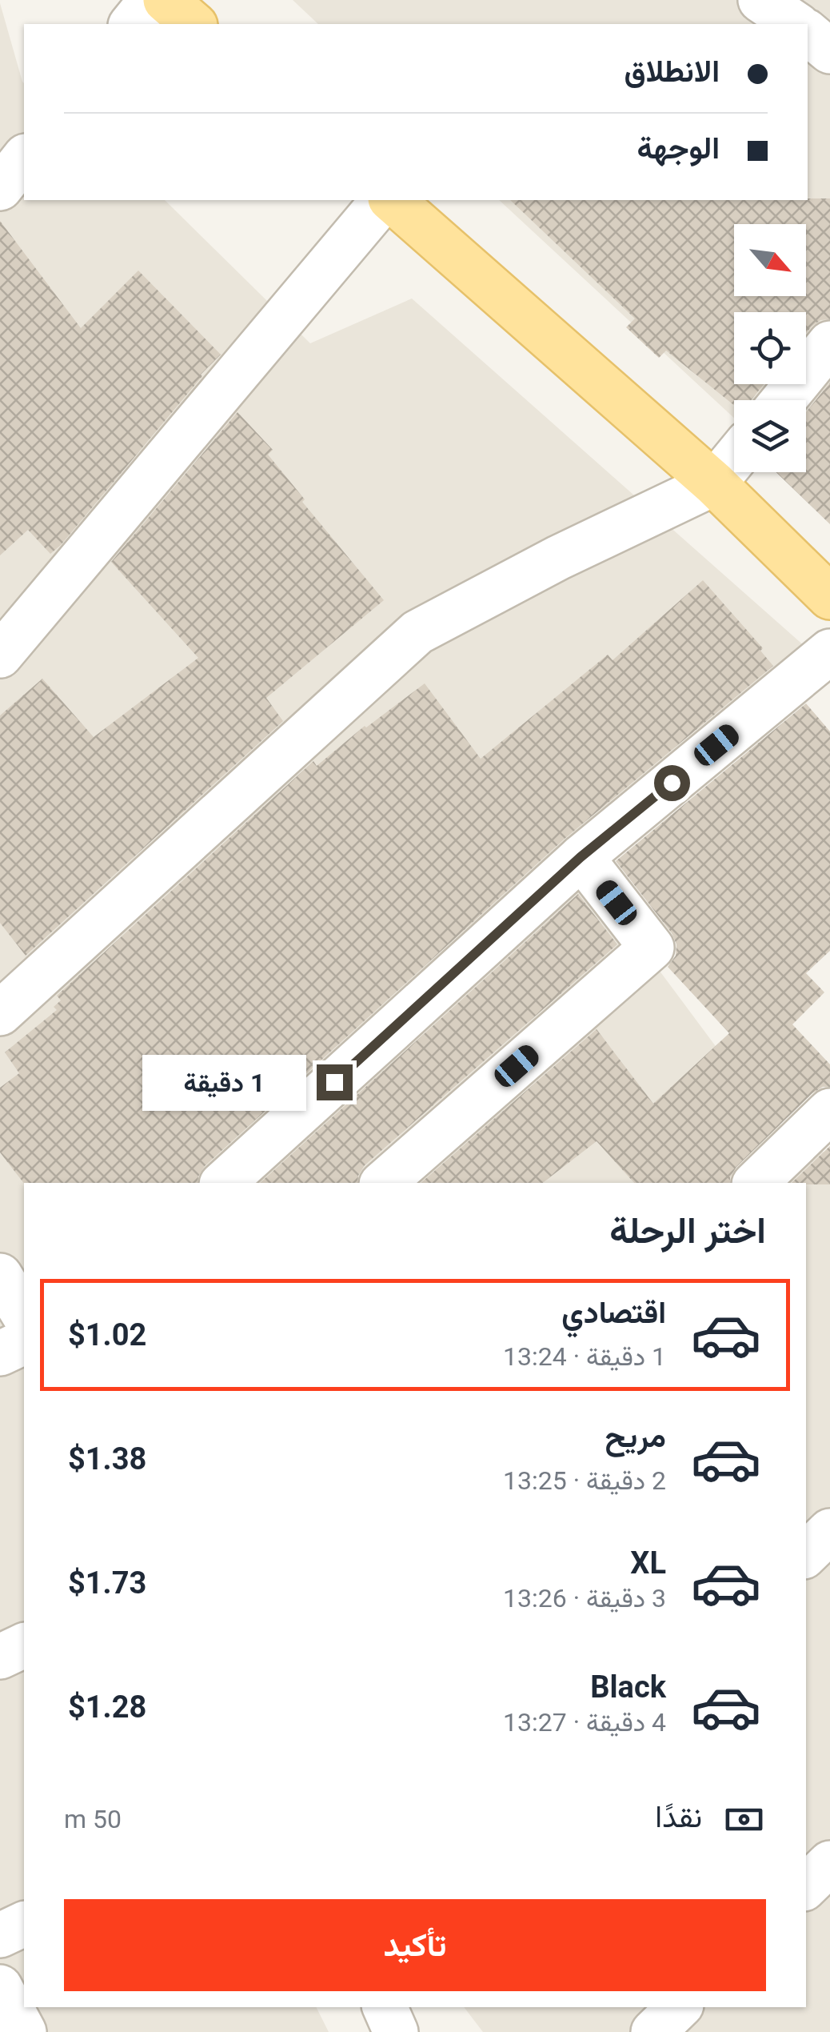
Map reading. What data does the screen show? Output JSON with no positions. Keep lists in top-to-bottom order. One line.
{"north":"bottom right","page":{"banner":["الانطلاق","الوجهة"],"bubble":"1 دقيقة","heading":"اختر الرحلة","list":[{"name":"اقتصادي","note":"1 دقيقة · 13:24","value":"$1.02"},{"name":"مريح","note":"2 دقيقة · 13:25","value":"$1.38"},{"name":"XL","note":"3 دقيقة · 13:26","value":"$1.73"},{"name":"Black","note":"4 دقيقة · 13:27","value":"$1.28"}],"pay":["نقدًا","50 m"],"buttons":"تأكيد"}}
